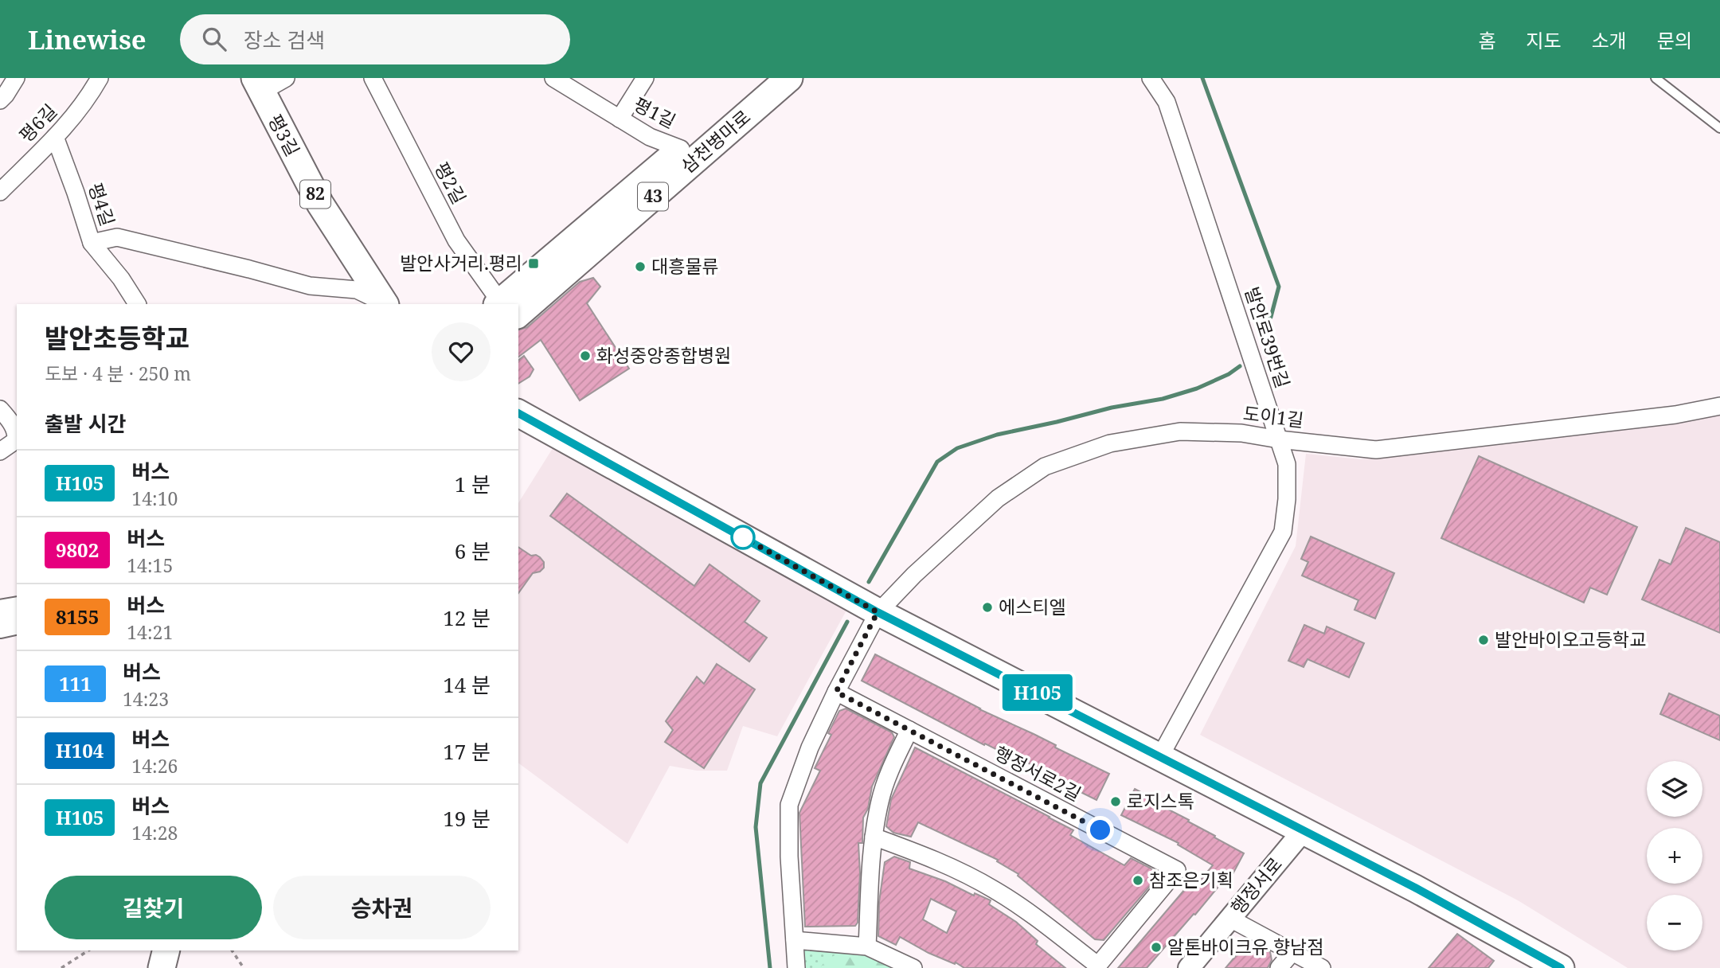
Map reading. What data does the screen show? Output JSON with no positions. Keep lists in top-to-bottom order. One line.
{"streets":{"main road":["평3길","삼천병마로","82","43"],"street":["평1길","평6길","평2길","평4길","발안로39번길","도이1길","행정서로2길","행정서로"]},"crossings":[["평1길","삼천병마로"],["평6길","평4길"],["발안로39번길","도이1길"]],"places":{"transit":["발안사거리.평리"],"other":["대흥물류","화성중앙종합병원","에스티엘","발안바이오고등학교","로지스톡","참조은기획","알톤바이크유 향남점"]},"lines":["bus line H105"],"page":{"header":"Linewise","search":"장소 검색","nav":["홈","지도","소개","문의"],"on_map":"H105","heading":[["발안초등학교","도보 · 4 분 · 250 m"],"출발 시간"],"list":[{"mark":"H105","name":"버스","note":"14:10","value":"1 분"},{"mark":"9802","name":"버스","note":"14:15","value":"6 분"},{"mark":"8155","name":"버스","note":"14:21","value":"12 분"},{"mark":"111","name":"버스","note":"14:23","value":"14 분"},{"mark":"H104","name":"버스","note":"14:26","value":"17 분"},{"mark":"H105","name":"버스","note":"14:28","value":"19 분"}],"map_buttons":["+","−"],"buttons":["길찾기","승차권"]}}
